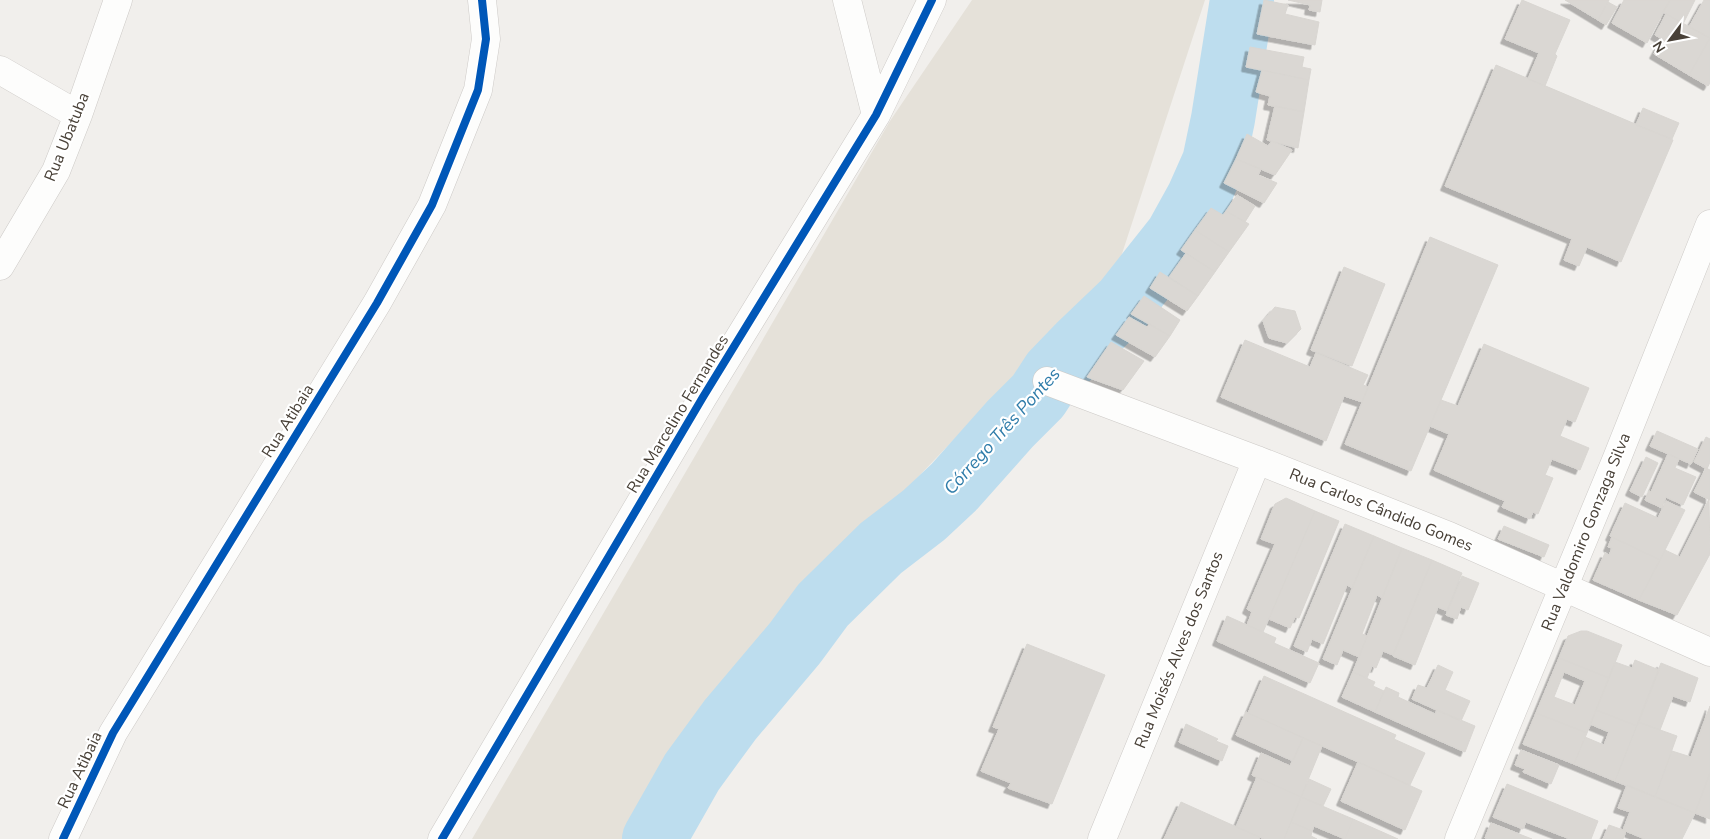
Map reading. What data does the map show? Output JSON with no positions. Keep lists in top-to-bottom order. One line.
{"streets":{"street":["Rua Ubatuba","Rua Marcelino Fernandes","Rua Atibaia","Rua Carlos Cândido Gomes","Rua Valdomiro Gonzaga Silva","Rua Moisés Alves dos Santos"]},"crossings":[["Rua Carlos Cândido Gomes","Rua Valdomiro Gonzaga Silva"],["Rua Carlos Cândido Gomes","Rua Moisés Alves dos Santos"]],"water":["Córrego Três Pontes"],"north":"bottom left"}
